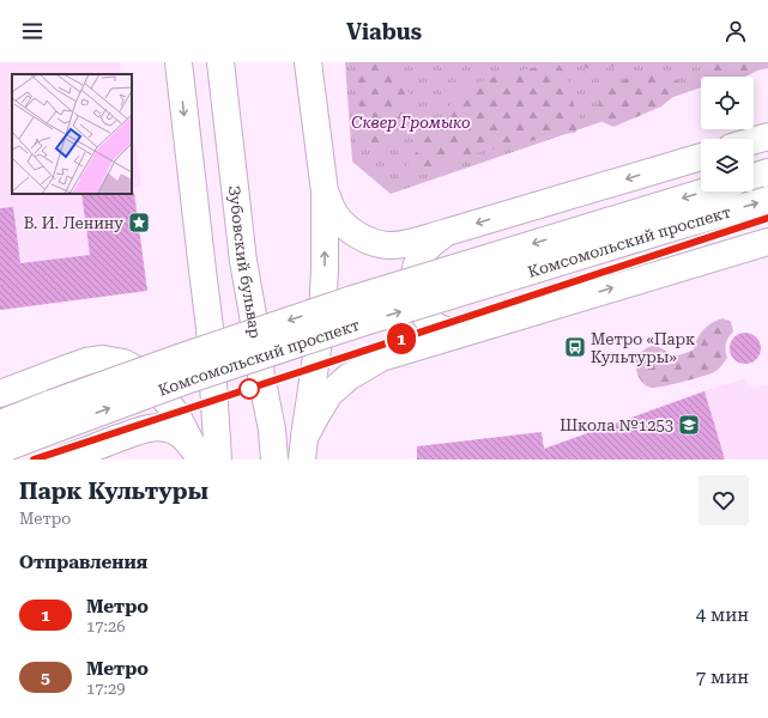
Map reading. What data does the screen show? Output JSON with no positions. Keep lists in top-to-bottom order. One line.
{"streets":{"main road":["Комсомольский проспект","Зубовский бульвар"]},"parks":["Сквер Громыко"],"places":{"place":["В. И. Ленину"],"bus stop":["Метро «Парк Культуры»"],"school or university":["Школа №1253"]},"lines":["metro line 1"],"page":{"header":"Viabus","on_map":"1","heading":[["Парк Культуры","Метро"],"Отправления"],"list":[{"mark":"1","name":"Метро","note":"17:26","value":"4 мин"},{"mark":"5","name":"Метро","note":"17:29","value":"7 мин"}]}}
